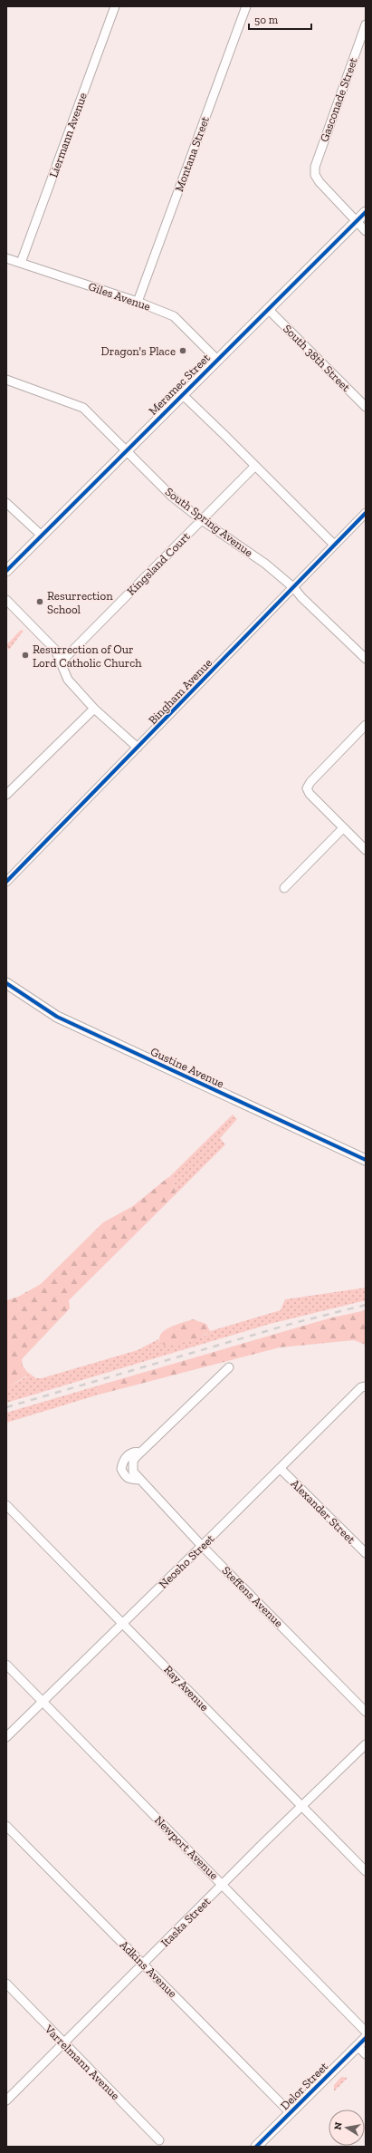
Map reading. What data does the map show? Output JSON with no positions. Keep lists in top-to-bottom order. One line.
{"streets":{"street":["Gasconade Street","Liermann Avenue","Montana Street","Giles Avenue","South 38th Street","Meramec Street","South Spring Avenue","Kingsland Court","Bingham Avenue","Gustine Avenue","Alexander Street","Neosho Street","Steffens Avenue","Ray Avenue","Newport Avenue","Itaska Street","Adkins Avenue","Varrelmann Avenue","Delor Street"]},"crossings":[["Gasconade Street","Meramec Street"],["Liermann Avenue","Giles Avenue"],["Montana Street","Giles Avenue"],["Giles Avenue","Meramec Street"],["South 38th Street","Meramec Street"],["Meramec Street","South Spring Avenue"],["South Spring Avenue","Kingsland Court"],["South Spring Avenue","Bingham Avenue"],["Alexander Street","Neosho Street"],["Neosho Street","Steffens Avenue"],["Neosho Street","Ray Avenue"],["Neosho Street","Newport Avenue"],["Ray Avenue","Itaska Street"],["Newport Avenue","Itaska Street"],["Itaska Street","Adkins Avenue"],["Itaska Street","Varrelmann Avenue"],["Adkins Avenue","Delor Street"]],"places":["Dragon's Place","Resurrection School","Resurrection of Our Lord Catholic Church"],"scale_bar":"50 m","north":"left"}
